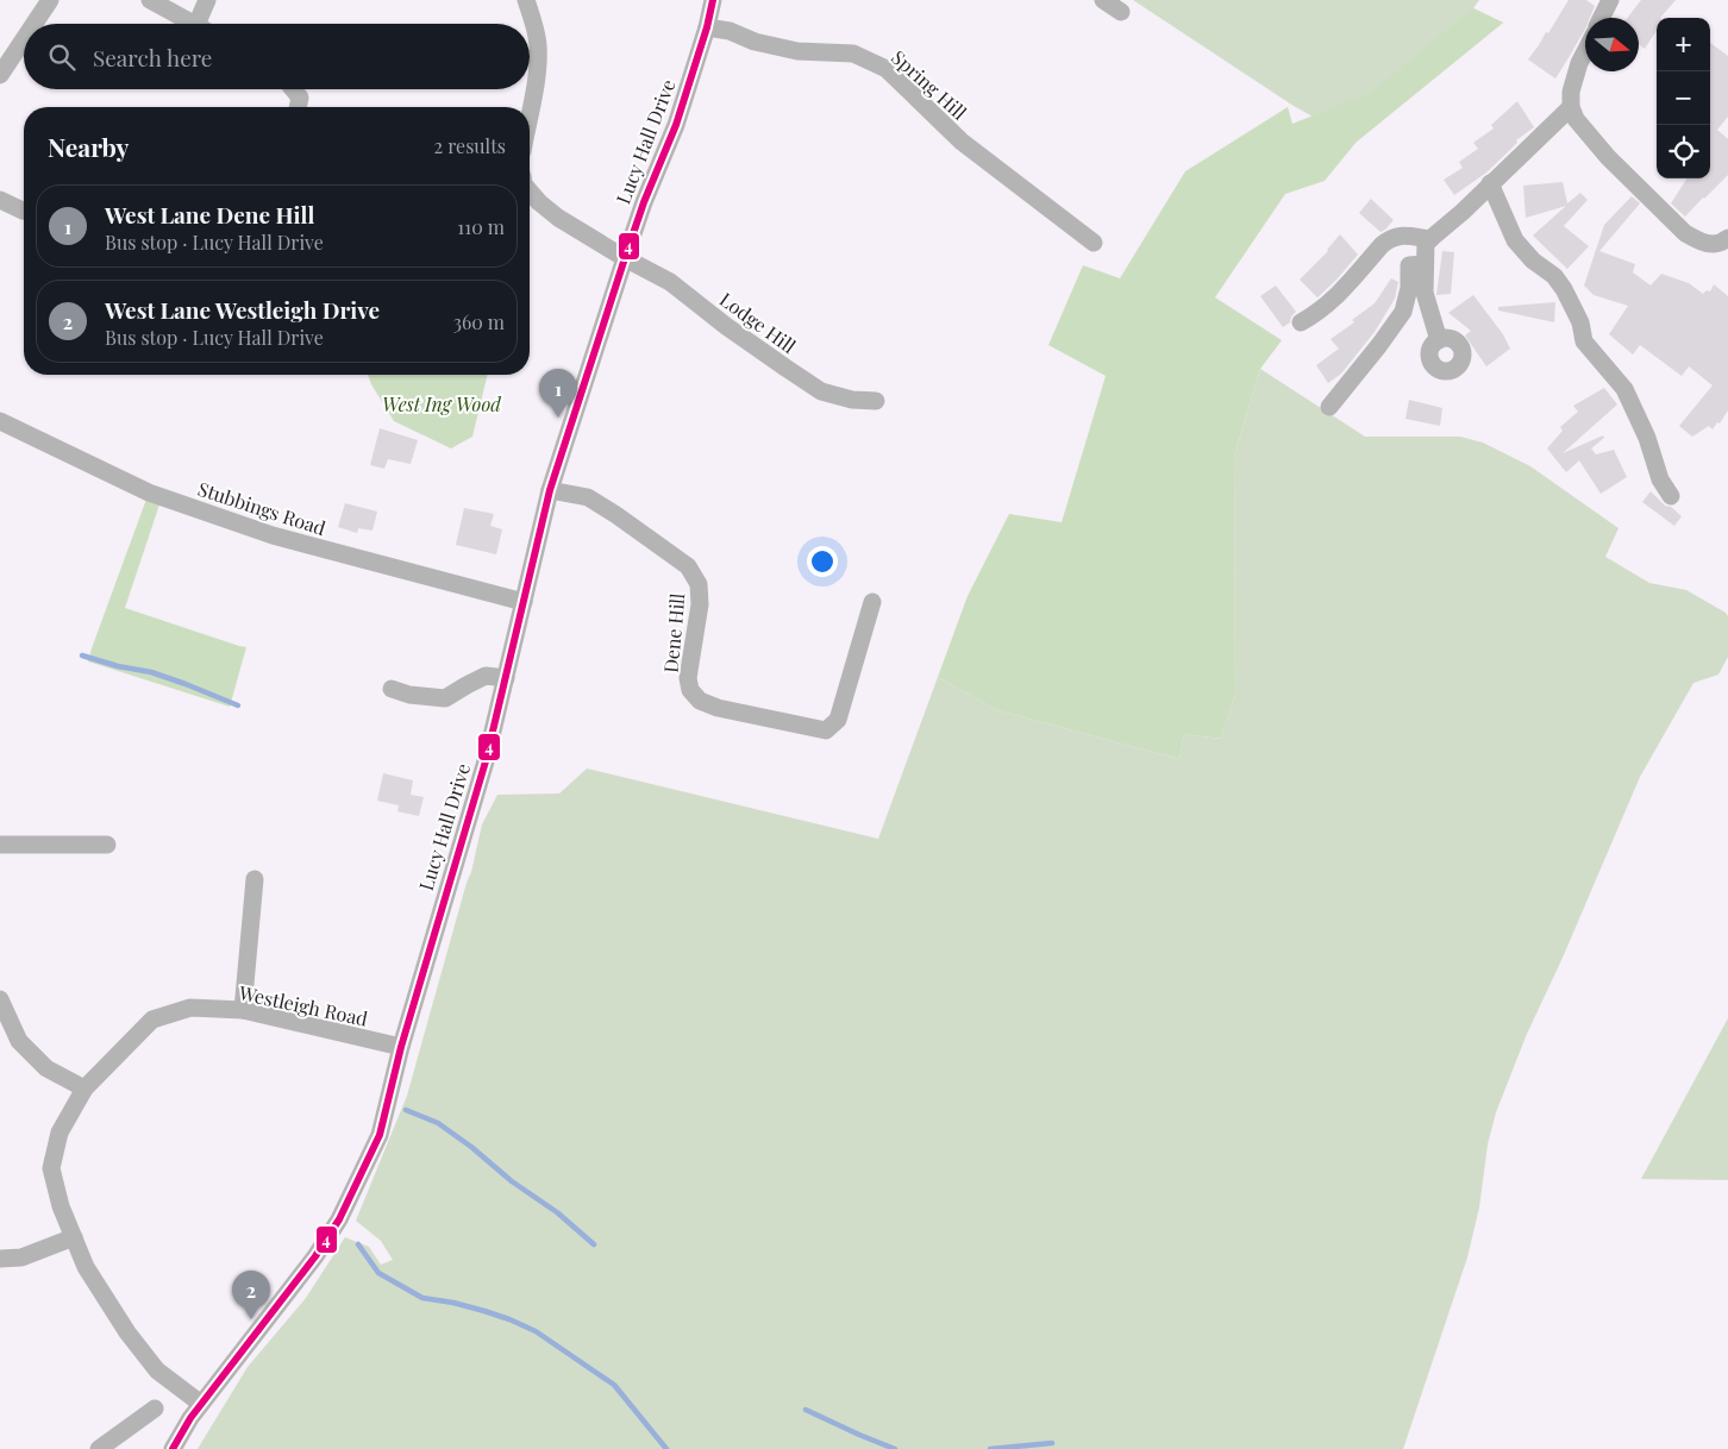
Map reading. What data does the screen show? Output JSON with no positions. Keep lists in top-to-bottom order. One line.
{"streets":{"street":["Spring Hill","Lucy Hall Drive","Lodge Hill","Stubbings Road","Dene Hill","Westleigh Road"]},"crossings":[["Spring Hill","Lucy Hall Drive"],["Lucy Hall Drive","Lodge Hill"],["Lucy Hall Drive","Stubbings Road"],["Lucy Hall Drive","Dene Hill"],["Lucy Hall Drive","Westleigh Road"]],"parks":["West Ing Wood"],"lines":["transit line 4"],"north":"right","page":{"map_buttons":["+","−"],"search":"Search here","heading":["Nearby","2 results"],"list":[{"mark":"1","name":"West Lane Dene Hill","note":"Bus stop · Lucy Hall Drive","value":"110 m"},{"mark":"2","name":"West Lane Westleigh Drive","note":"Bus stop · Lucy Hall Drive","value":"360 m"}],"pins":["1","2"]}}
